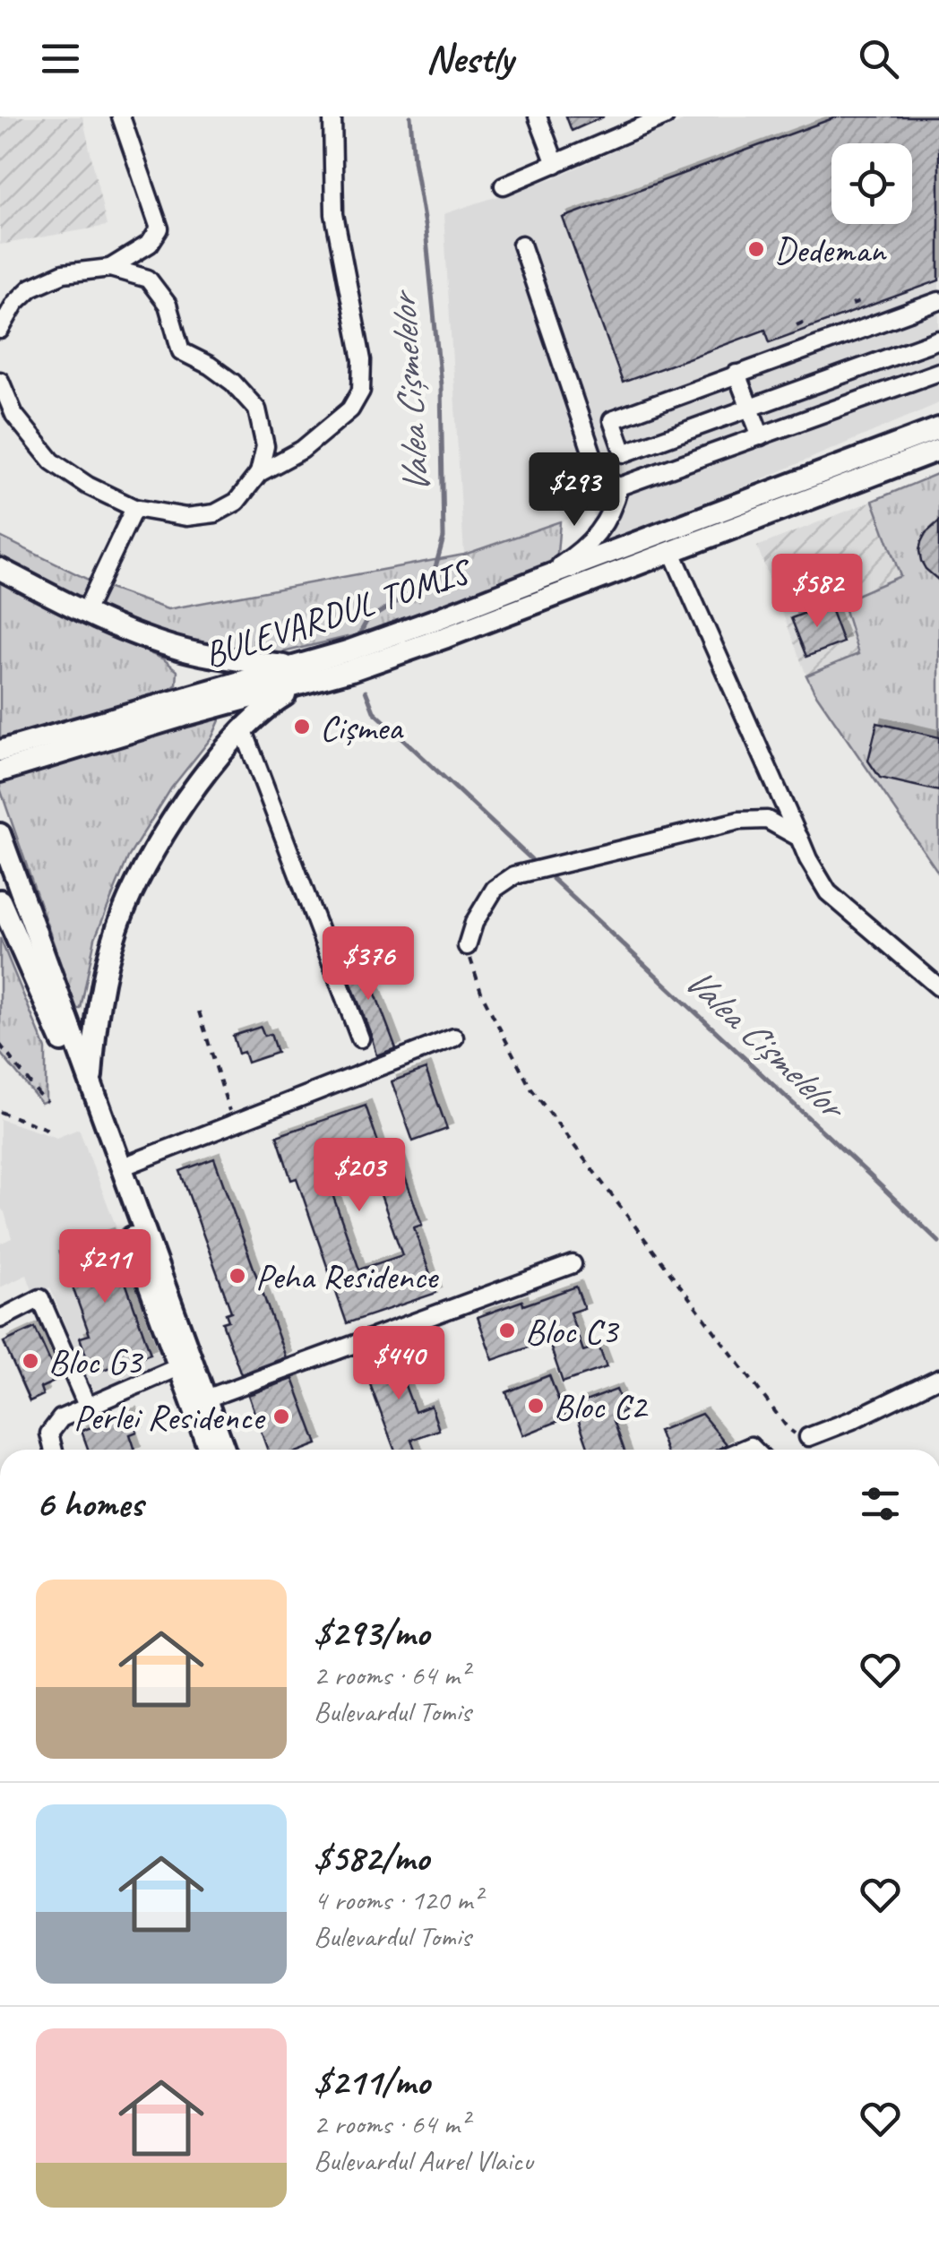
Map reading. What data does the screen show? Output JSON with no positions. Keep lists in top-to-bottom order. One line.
{"streets":{"main road":["BULEVARDUL TOMIS"]},"water":["Valea Cișmelelor"],"places":["Dedeman","Cișmea","Peha Residence","Bloc C3","Bloc G3","Bloc C2","Perlei Residence"],"page":{"header":"Nestly","price":["$293","$582","$376","$203","$211","$440"],"heading":"6 homes","list":[{"name":"$293/mo","note":"2 rooms · 64 m² · Bulevardul Tomis"},{"name":"$582/mo","note":"4 rooms · 120 m² · Bulevardul Tomis"},{"name":"$211/mo","note":"2 rooms · 64 m² · Bulevardul Aurel Vlaicu"}]}}
